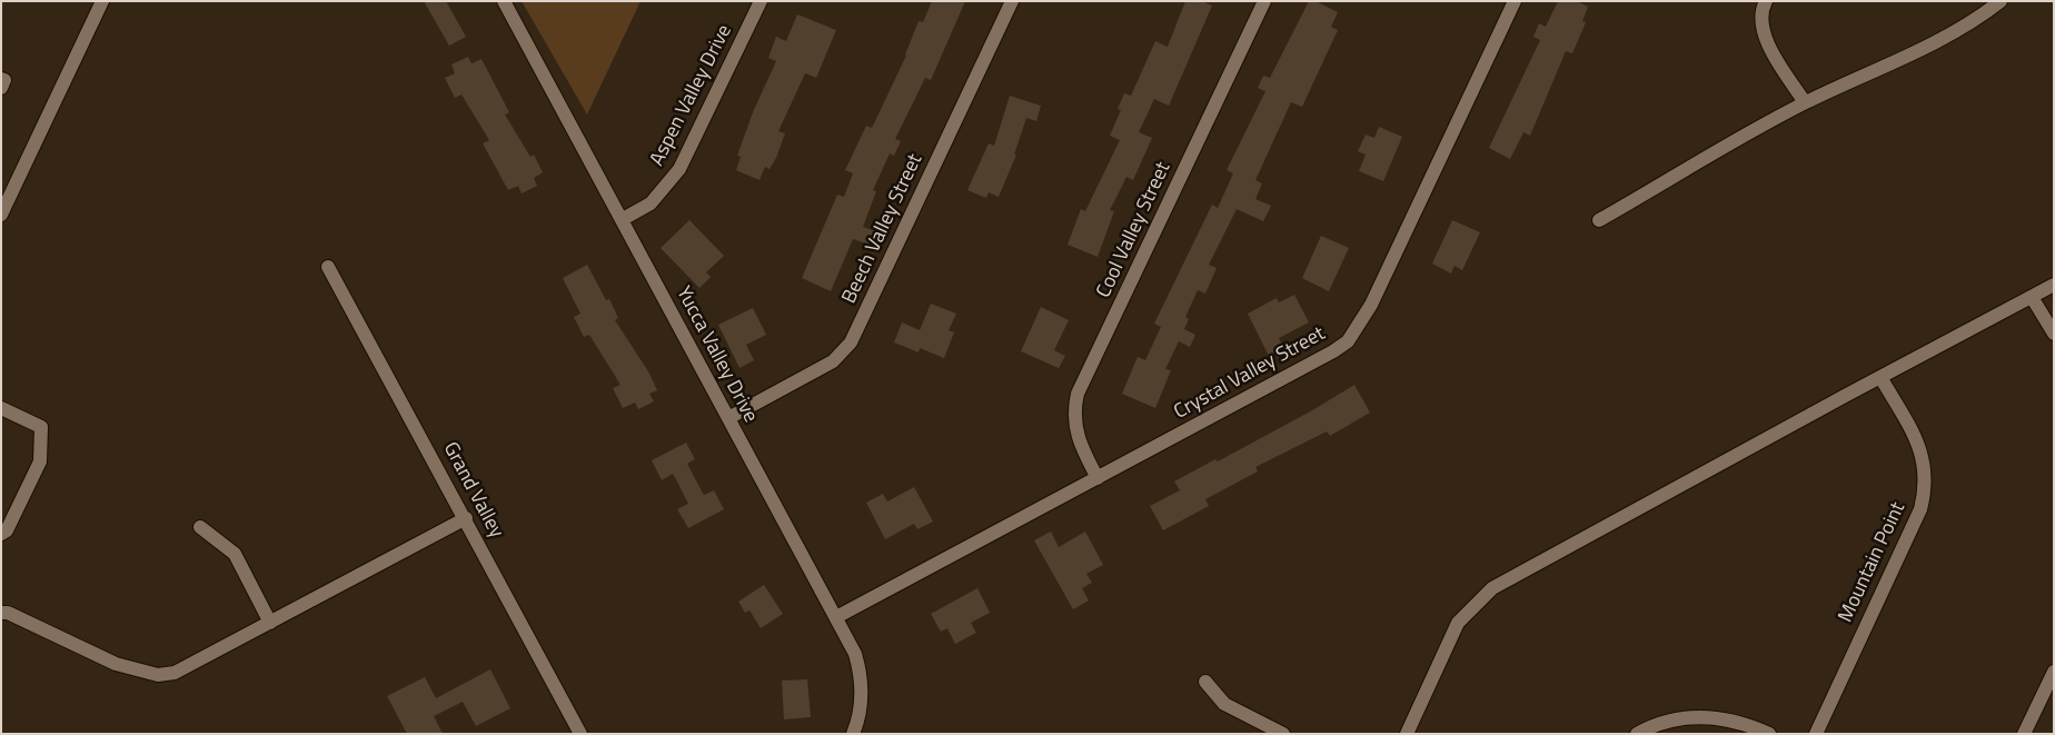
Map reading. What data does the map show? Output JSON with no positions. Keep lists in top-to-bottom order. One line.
{"streets":{"street":["Aspen Valley Drive","Beech Valley Street","Cool Valley Street","Yucca Valley Drive","Crystal Valley Street","Grand Valley","Mountain Point"]},"crossings":[["Aspen Valley Drive","Yucca Valley Drive"],["Beech Valley Street","Yucca Valley Drive"],["Cool Valley Street","Crystal Valley Street"],["Yucca Valley Drive","Crystal Valley Street"]]}
